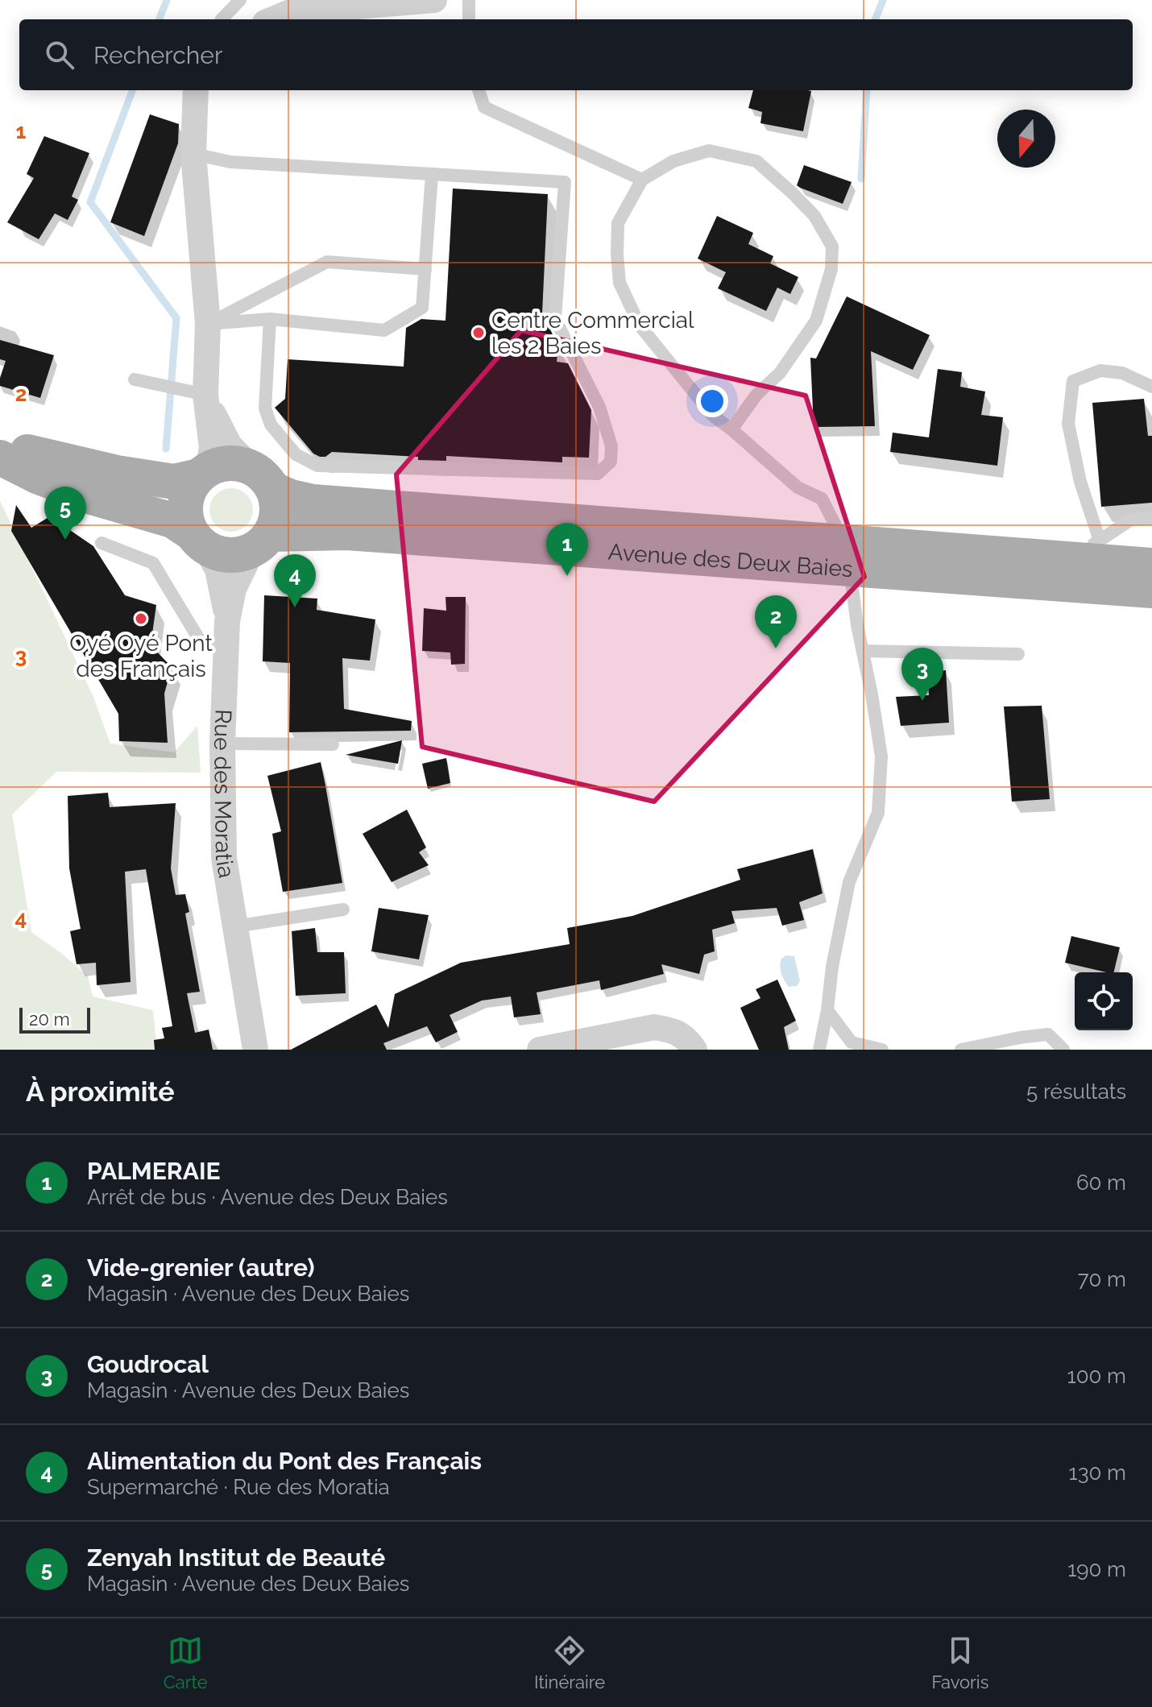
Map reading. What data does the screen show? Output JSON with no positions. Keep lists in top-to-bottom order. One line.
{"streets":{"main road":["Avenue des Deux Baies"],"street":["Rue des Moratia"]},"crossings":[["Avenue des Deux Baies","Rue des Moratia"]],"places":["Centre Commercial les 2 Baies","Oyé Oyé Pont des Français"],"scale_bar":"20 m","north":"bottom","page":{"search":"Rechercher","pins":["5","1","4","2","3"],"scale":"20 m","heading":["À proximité","5 résultats"],"list":[{"mark":"1","name":"PALMERAIE","note":"Arrêt de bus · Avenue des Deux Baies","value":"60 m"},{"mark":"2","name":"Vide-grenier (autre)","note":"Magasin · Avenue des Deux Baies","value":"70 m"},{"mark":"3","name":"Goudrocal","note":"Magasin · Avenue des Deux Baies","value":"100 m"},{"mark":"4","name":"Alimentation du Pont des Français","note":"Supermarché · Rue des Moratia","value":"130 m"},{"mark":"5","name":"Zenyah Institut de Beauté","note":"Magasin · Avenue des Deux Baies","value":"190 m"}],"nav":["Carte","Itinéraire","Favoris"]},"grid":{"rows":["1","2","3","4"]}}
